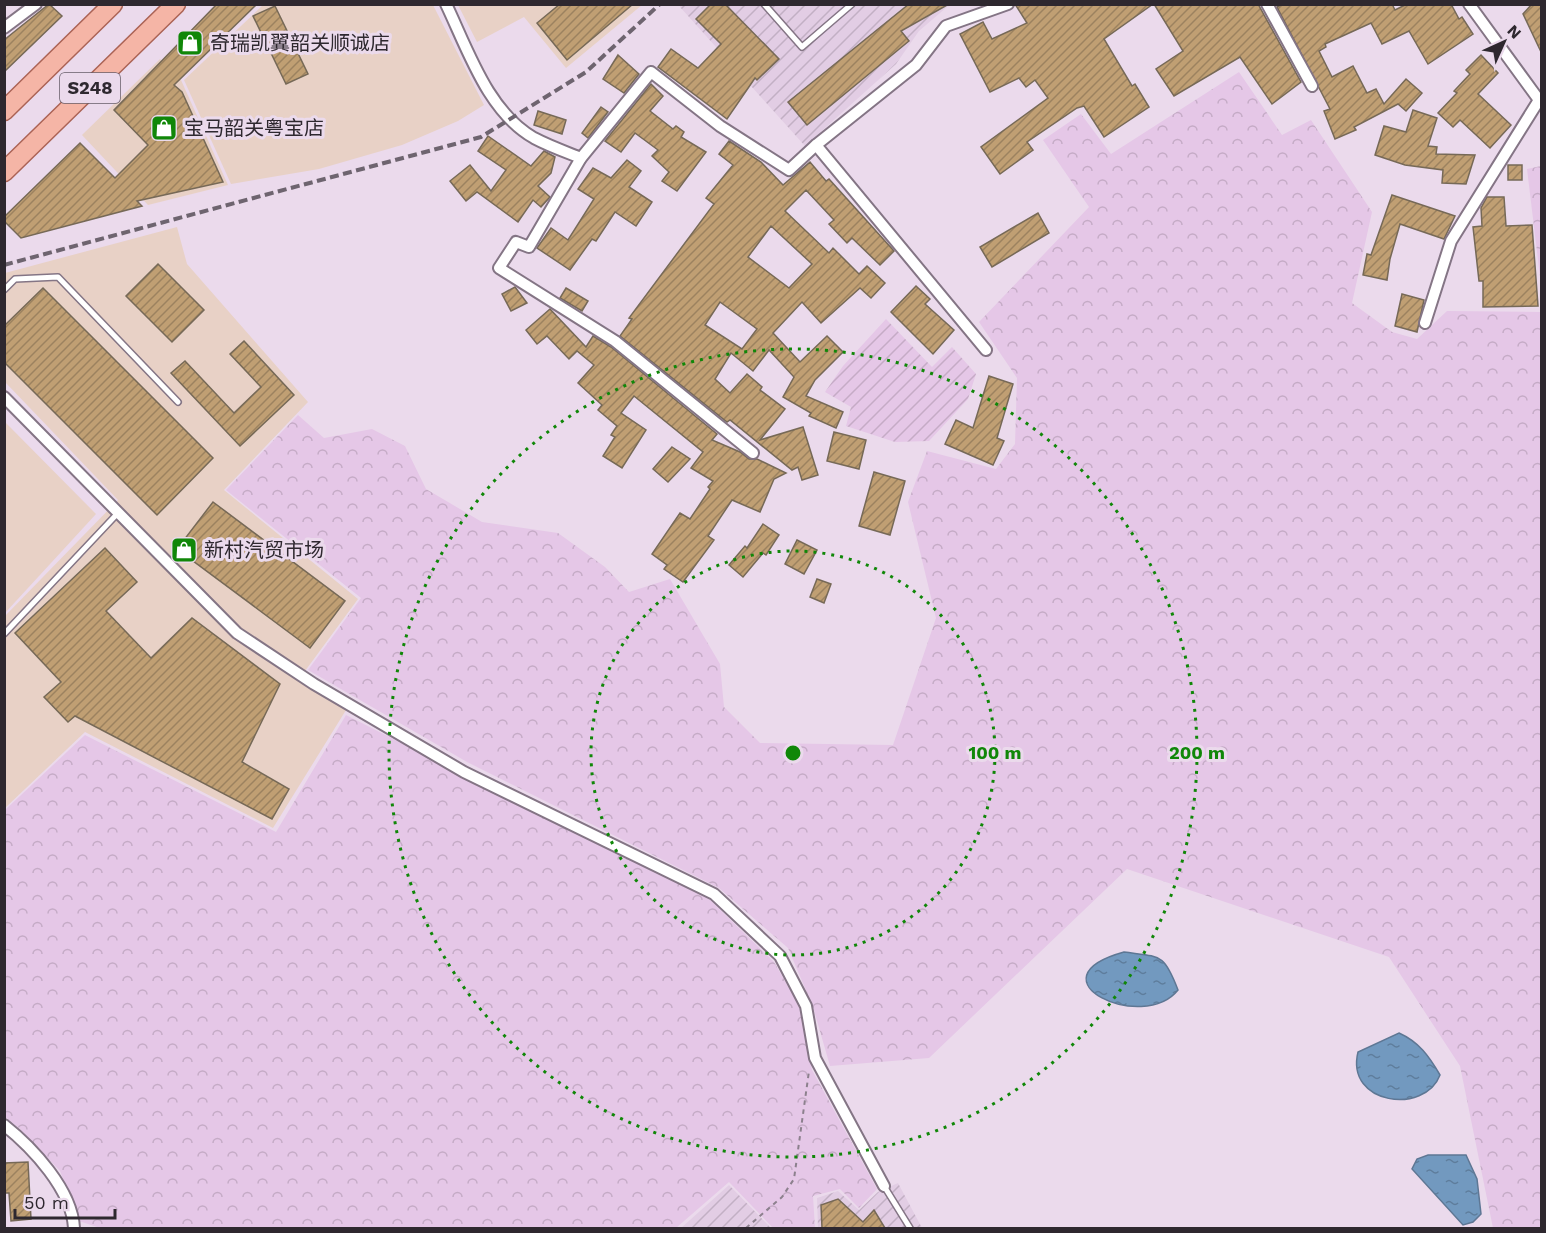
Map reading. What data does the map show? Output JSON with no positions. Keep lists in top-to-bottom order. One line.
{"streets":{"main road":["S248"]},"places":{"shop":["奇瑞凯翼韶关顺诚店","宝马韶关粤宝店","新村汽贸市场"]},"scale_bar":"50 m","north":"top right","rings":["100 m","200 m"]}
